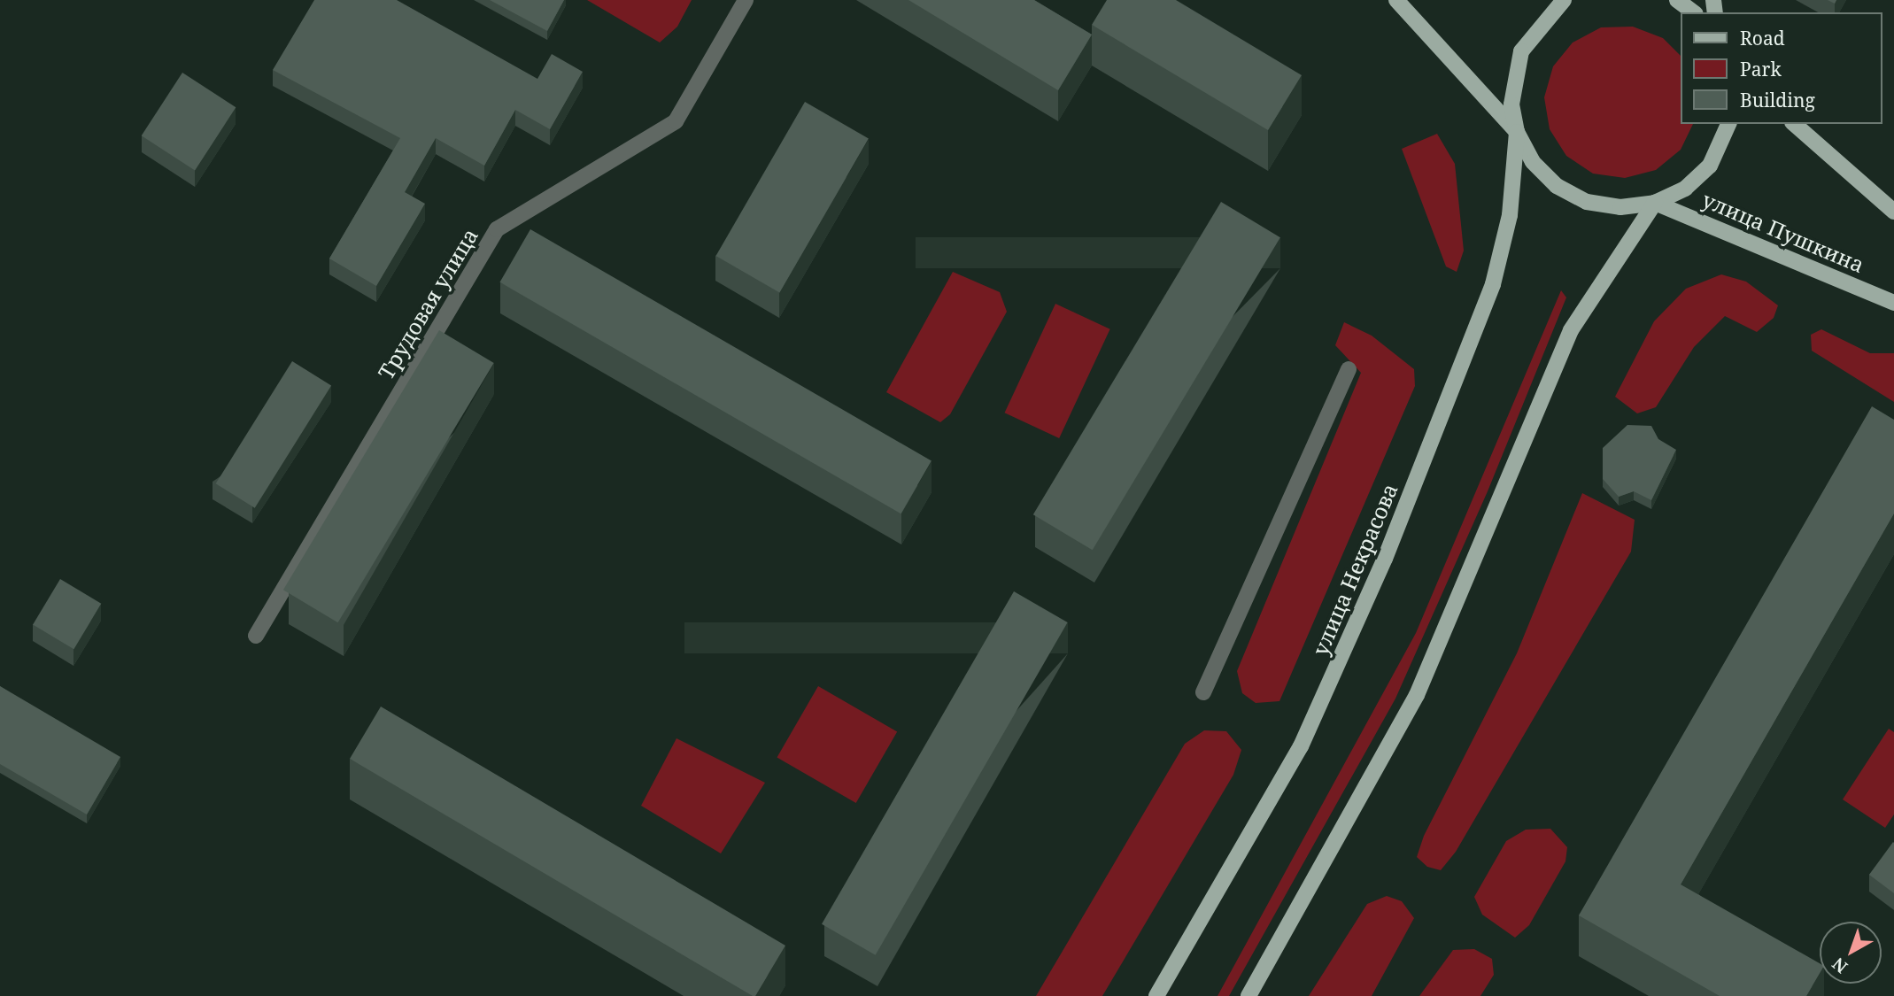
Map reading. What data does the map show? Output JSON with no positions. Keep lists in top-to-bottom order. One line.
{"streets":{"main road":["улица Пушкина","улица Некрасова"],"street":["Трудовая улица"]},"legend":["Road","Park","Building"],"north":"bottom left"}
